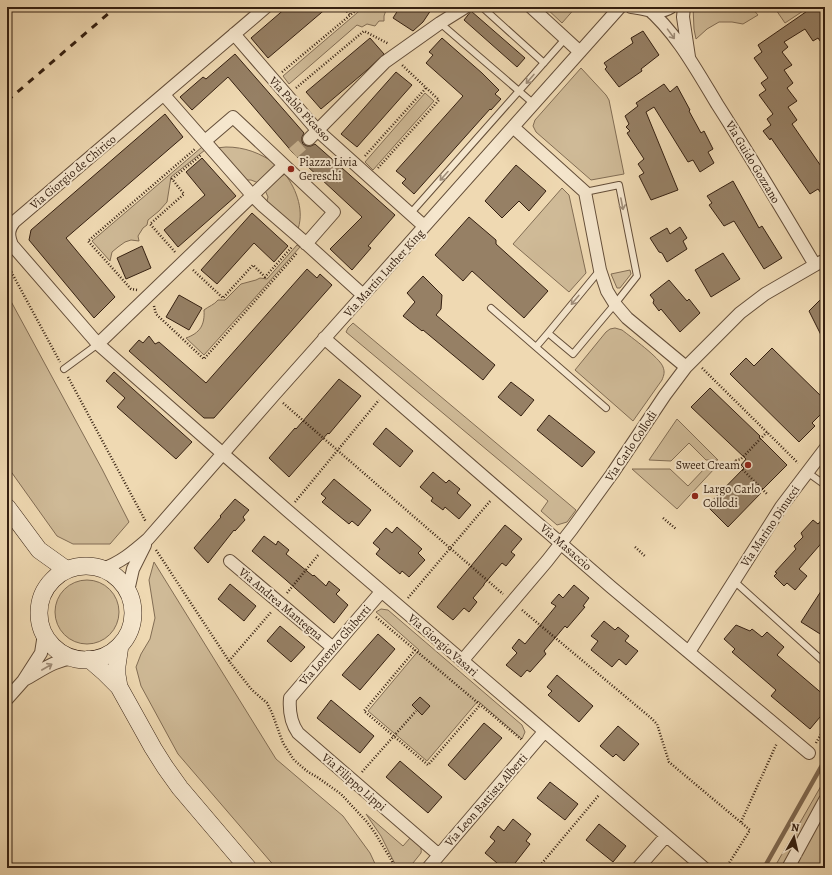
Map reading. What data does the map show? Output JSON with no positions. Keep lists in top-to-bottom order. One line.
{"streets":{"street":["Via Pablo Picasso","Via Guido Gozzano","Via Giorgio de Chirico","Via Martin Luther King","Via Carlo Collodi","Via Marino Dinucci","Via Masaccio","Via Andrea Mantegna","Via Lorenzo Ghiberti","Via Giorgio Vasari","Via Filippo Lippi","Via Leon Battista Alberti"]},"crossings":[["Via Pablo Picasso","Via Giorgio de Chirico"],["Via Pablo Picasso","Via Martin Luther King"],["Via Guido Gozzano","Via Carlo Collodi"],["Via Giorgio de Chirico","Via Martin Luther King"],["Via Giorgio de Chirico","Via Giorgio Vasari"],["Via Martin Luther King","Via Masaccio"],["Via Martin Luther King","Via Giorgio Vasari"],["Via Carlo Collodi","Via Masaccio"],["Via Carlo Collodi","Via Giorgio Vasari"],["Via Marino Dinucci","Via Masaccio"],["Via Andrea Mantegna","Via Lorenzo Ghiberti"],["Via Lorenzo Ghiberti","Via Giorgio Vasari"],["Via Lorenzo Ghiberti","Via Filippo Lippi"],["Via Giorgio Vasari","Via Leon Battista Alberti"],["Via Filippo Lippi","Via Leon Battista Alberti"]],"places":["Piazza Livia Gereschi","Sweet Cream","Largo Carlo Collodi"],"north":"top"}
